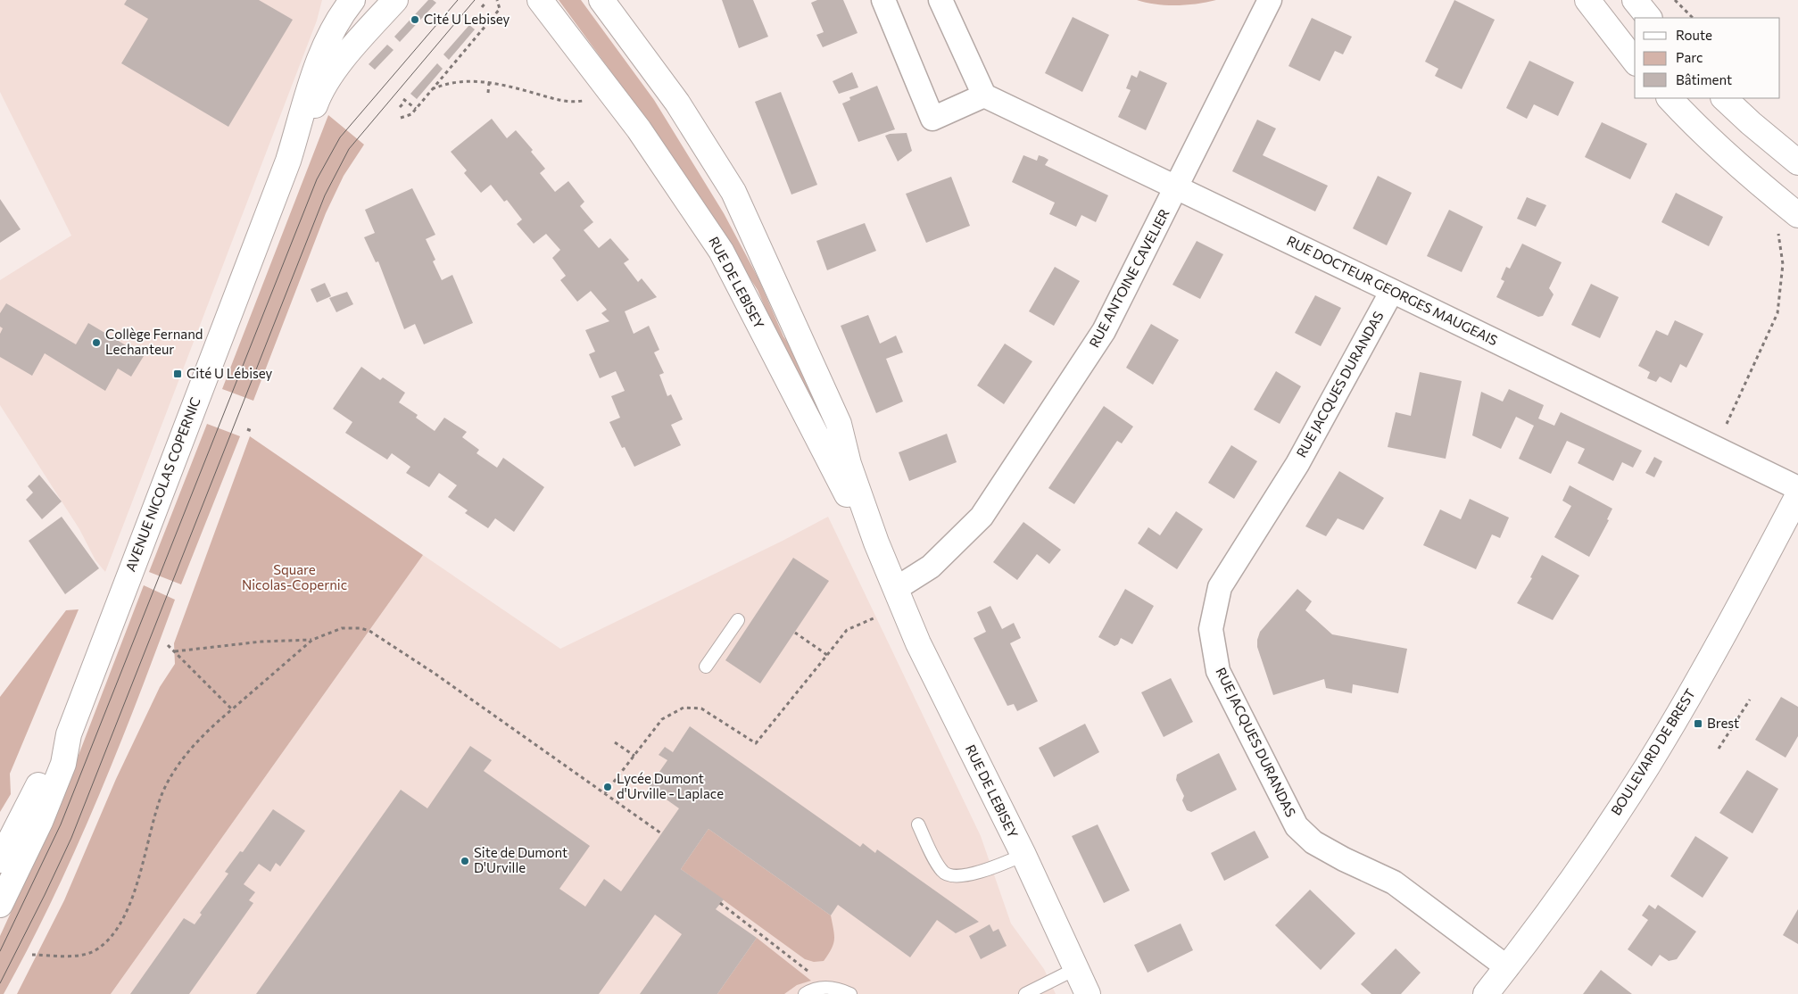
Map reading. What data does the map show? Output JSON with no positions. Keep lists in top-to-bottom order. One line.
{"streets":{"street":["RUE ANTOINE CAVELIER","RUE DE LEBISEY","RUE DOCTEUR GEORGES MAUGEAIS","RUE JACQUES DURANDAS","AVENUE NICOLAS COPERNIC","BOULEVARD DE BREST"]},"crossings":[["RUE ANTOINE CAVELIER","RUE DE LEBISEY"],["RUE ANTOINE CAVELIER","RUE DOCTEUR GEORGES MAUGEAIS"],["RUE DOCTEUR GEORGES MAUGEAIS","RUE JACQUES DURANDAS"],["RUE JACQUES DURANDAS","BOULEVARD DE BREST"]],"parks":["Square Nicolas-Copernic"],"places":{"other":["Cité U Lebisey","Collège Fernand Lechanteur","Lycée Dumont d'Urville - Laplace","Site de Dumont D'Urville"],"transit":["Cité U Lébisey","Brest"]},"legend":["Route","Parc","Bâtiment"]}
